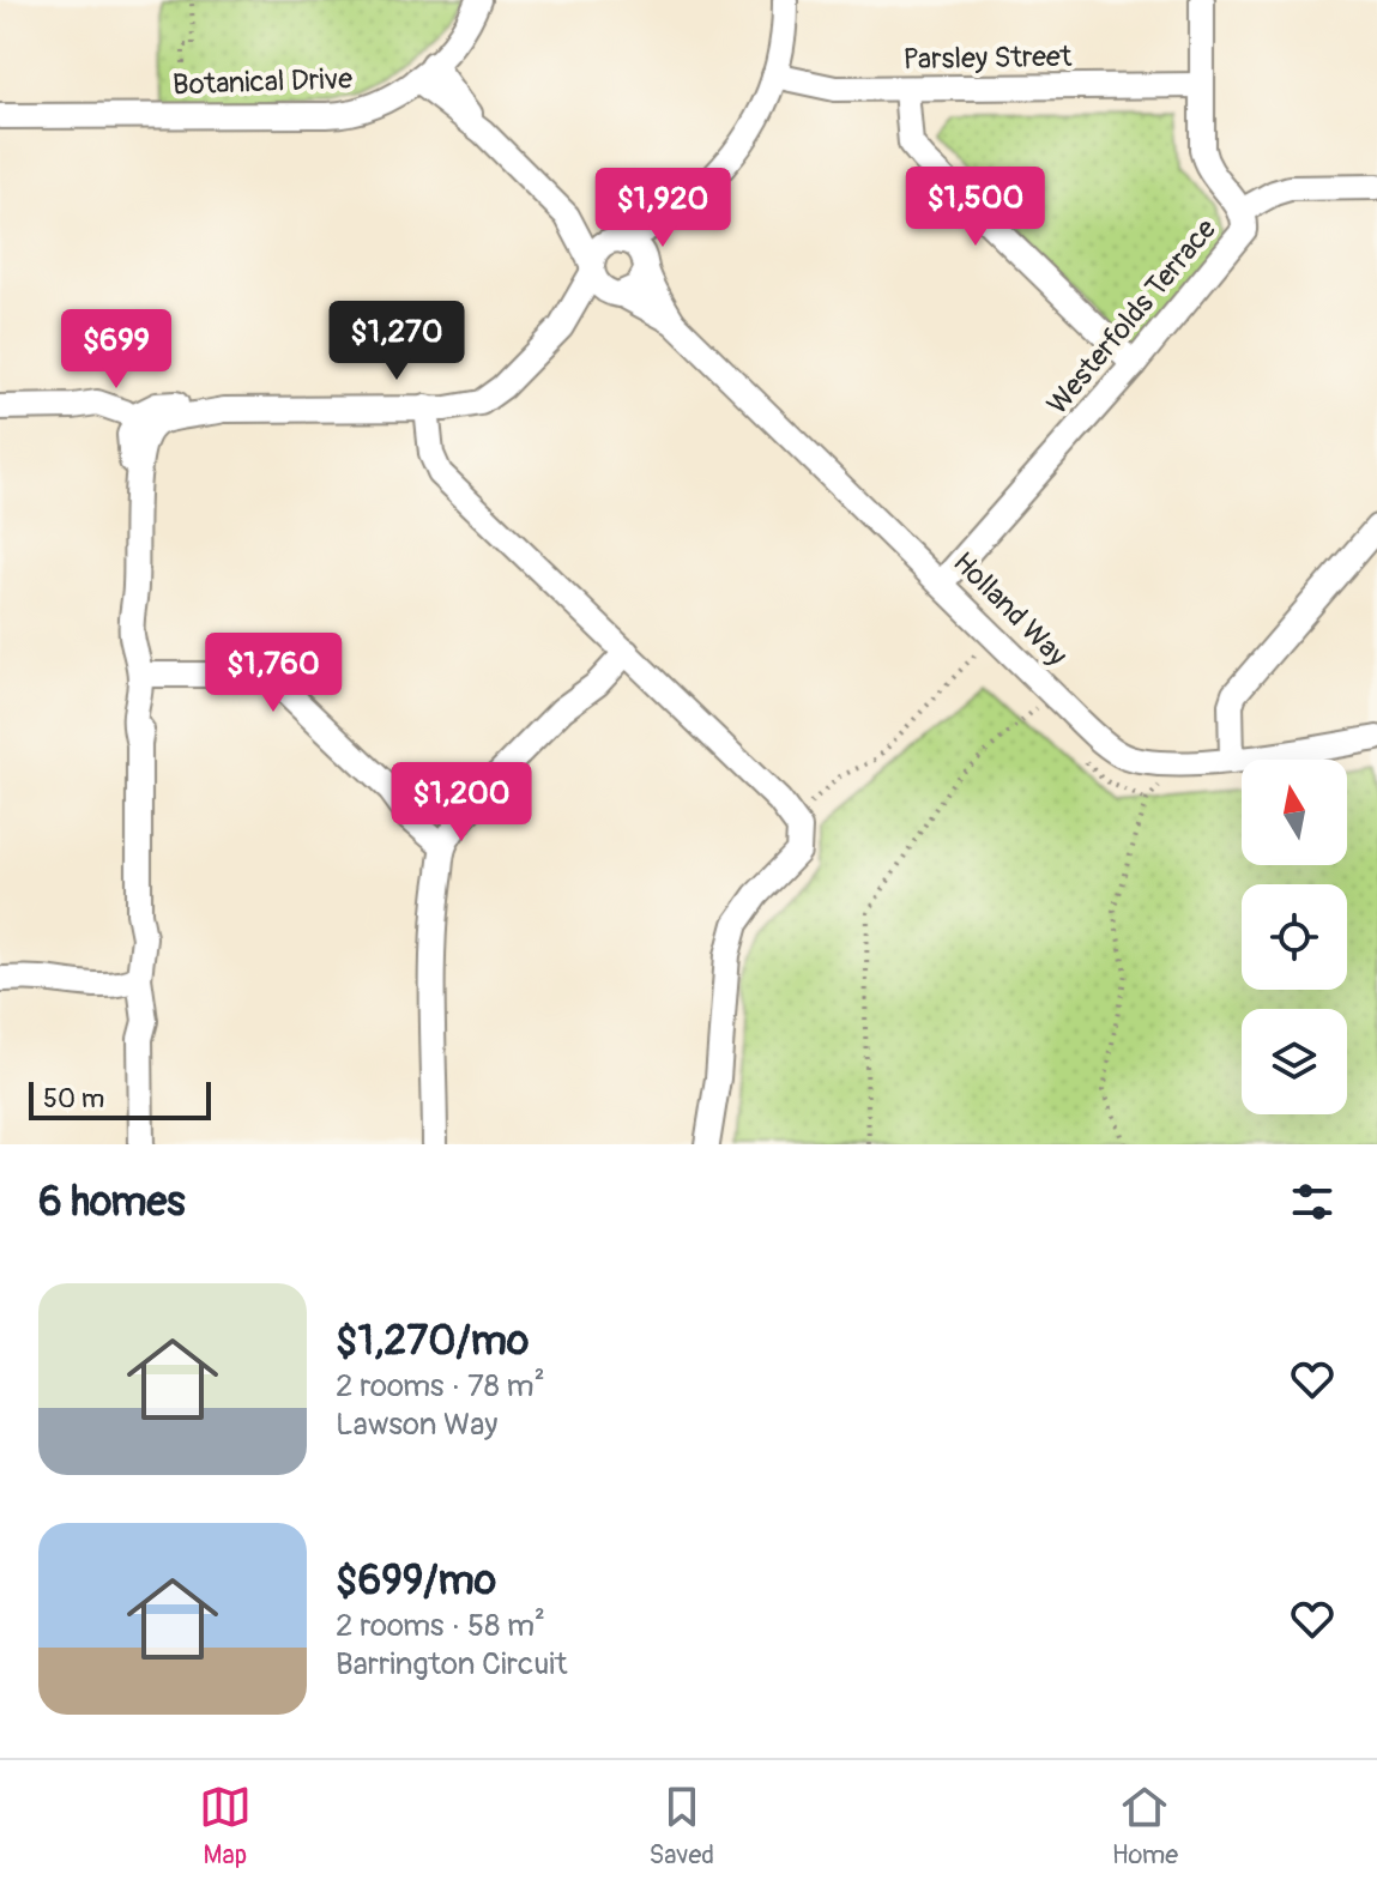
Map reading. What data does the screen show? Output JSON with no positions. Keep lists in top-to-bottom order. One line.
{"streets":{"street":["Parsley Street","Botanical Drive","Westerfolds Terrace","Holland Way"]},"crossings":[["Parsley Street","Westerfolds Terrace"],["Westerfolds Terrace","Holland Way"]],"scale_bar":"50 m","north":"top","page":{"price":["$1,500","$1,920","$1,270","$699","$1,760","$1,200"],"scale":"50 m","heading":"6 homes","list":[{"name":"$1,270/mo","note":"2 rooms · 78 m² · Lawson Way"},{"name":"$699/mo","note":"2 rooms · 58 m² · Barrington Circuit"}],"tabs":["Map","Saved","Home"]}}
